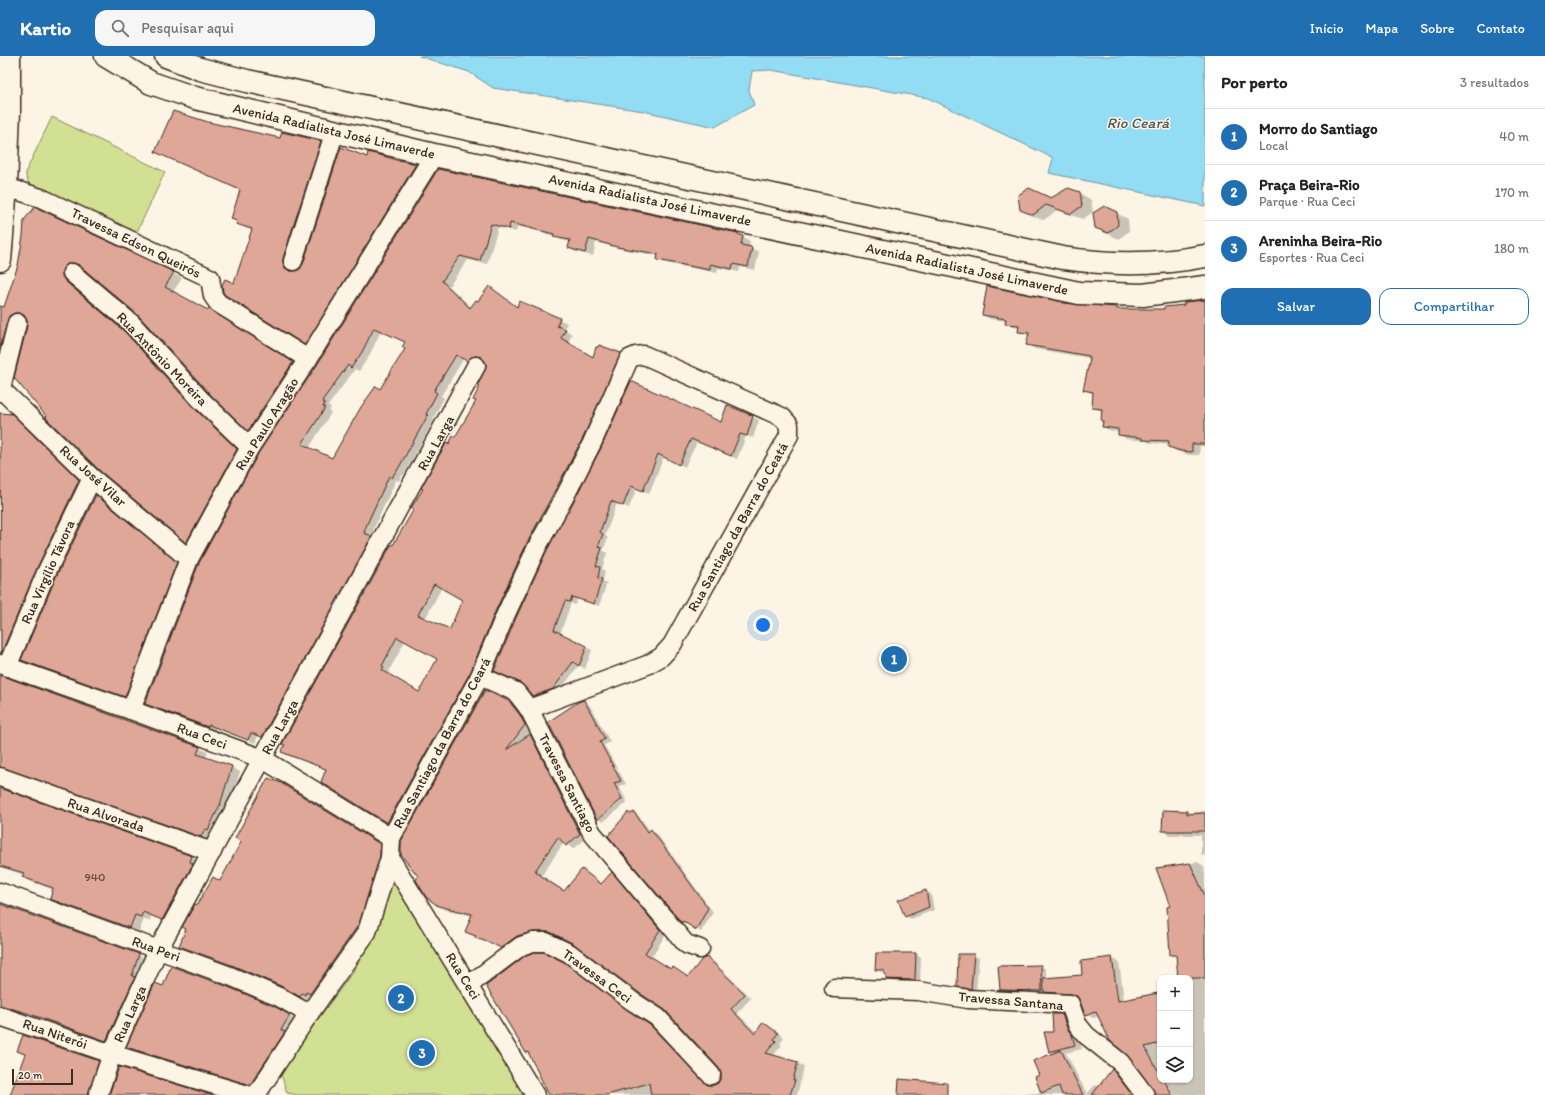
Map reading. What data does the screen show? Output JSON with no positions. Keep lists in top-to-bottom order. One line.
{"streets":{"main road":["Avenida Radialista José Limaverde"],"street":["Travessa Edson Queirós","Rua Antônio Moreira","Rua Paulo Aragão","Rua Larga","Rua José Vilar","Rua Santiago da Barra do Ceatá","Rua Virgílio Távora","Rua Ceci","Rua Santiago da Barra do Ceará","Travessa Santiago","Rua Alvorada","Rua Peri","Travessa Ceci","Travessa Santana","Rua Niterói"]},"crossings":[["Avenida Radialista José Limaverde","Rua Paulo Aragão"],["Travessa Edson Queirós","Rua Paulo Aragão"],["Rua Antônio Moreira","Rua Paulo Aragão"],["Rua Paulo Aragão","Rua José Vilar"],["Rua Paulo Aragão","Rua Ceci"],["Rua Larga","Rua Ceci"],["Rua Larga","Rua Alvorada"],["Rua Larga","Rua Peri"],["Rua Larga","Rua Niterói"],["Rua José Vilar","Rua Virgílio Távora"],["Rua Santiago da Barra do Ceatá","Rua Santiago da Barra do Ceará"],["Rua Santiago da Barra do Ceatá","Travessa Santiago"],["Rua Virgílio Távora","Rua Ceci"],["Rua Ceci","Rua Santiago da Barra do Ceará"],["Rua Ceci","Travessa Ceci"],["Rua Santiago da Barra do Ceará","Travessa Santiago"],["Rua Santiago da Barra do Ceará","Rua Peri"]],"water":["Rio Ceará"],"house_numbers":["940"],"scale_bar":"20 m","page":{"header":"Kartio","search":"Pesquisar aqui","nav":["Início","Mapa","Sobre","Contato"],"heading":["Por perto","3 resultados"],"list":[{"mark":"1","name":"Morro do Santiago","note":"Local","value":"40 m"},{"mark":"2","name":"Praça Beira-Rio","note":"Parque · Rua Ceci","value":"170 m"},{"mark":"3","name":"Areninha Beira-Rio","note":"Esportes · Rua Ceci","value":"180 m"}],"buttons":["Salvar","Compartilhar"],"pins":["1","2","3"],"map_buttons":["+","−"],"scale":"20 m"}}
